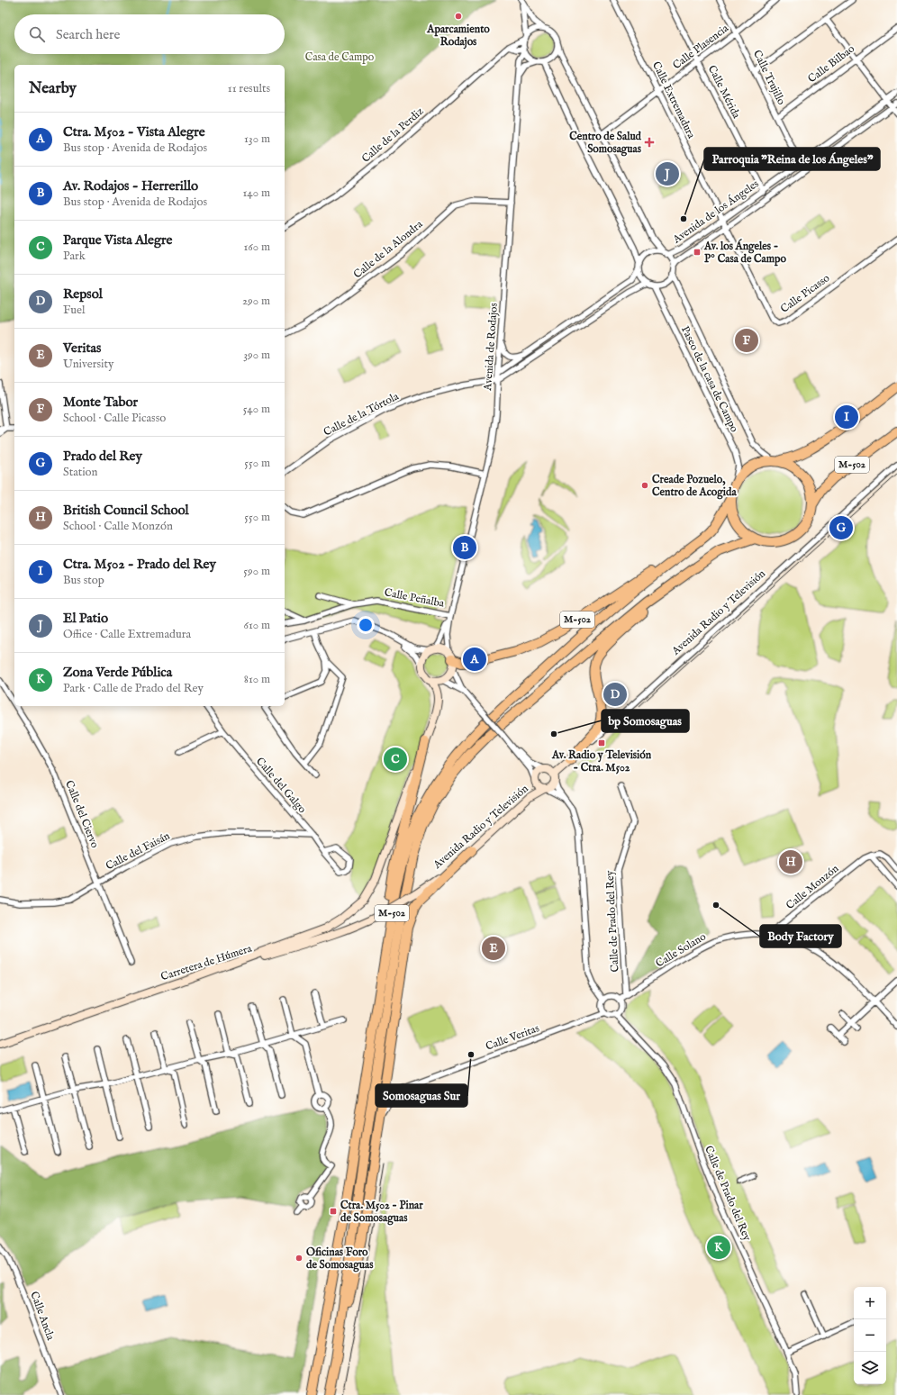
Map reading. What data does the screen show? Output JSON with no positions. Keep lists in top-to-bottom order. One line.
{"streets":{"highway":["M-502"],"main road":["Avenida Radio y Televisión","Carretera de Húmera"],"street":["Calle Plasencia","Calle Bilbao","Calle Trujillo","Calle Mérida","Calle Extremadura","Calle de la Perdiz","Avenida de los Ángeles","Calle de la Alondra","Calle Picasso","Avenida de Rodajos","Paseo de la casa de Campo","Calle de la Tórtola","Calle Peñalba","Calle del Galgo","Calle del Ciervo","Calle del Faisán","Calle Monzón","Calle de Prado del Rey","Calle Solano","Calle Veritas","Calle Ancla"]},"crossings":[["Calle Plasencia","Calle Trujillo"],["Calle Plasencia","Calle Mérida"],["Calle Plasencia","Calle Extremadura"],["Calle Bilbao","Calle Trujillo"],["Calle Trujillo","Avenida de los Ángeles"],["Calle Mérida","Avenida de los Ángeles"],["Calle Extremadura","Avenida de los Ángeles"],["Calle Extremadura","Calle Picasso"],["Calle de la Perdiz","Avenida de Rodajos"],["Avenida de los Ángeles","Calle Picasso"],["Avenida de los Ángeles","Paseo de la casa de Campo"],["Calle de la Alondra","Avenida de Rodajos"],["Avenida de Rodajos","Calle de la Tórtola"],["Avenida de Rodajos","M-502"],["Avenida de Rodajos","Calle Peñalba"],["Paseo de la casa de Campo","M-502"],["M-502","Avenida Radio y Televisión"],["M-502","Calle Veritas"],["Avenida Radio y Televisión","Carretera de Húmera"],["Calle del Galgo","Calle del Faisán"],["Calle del Ciervo","Calle del Faisán"],["Calle Monzón","Calle Solano"],["Calle de Prado del Rey","Calle Solano"],["Calle de Prado del Rey","Calle Veritas"],["Calle Solano","Calle Veritas"]],"parks":["Casa de Campo"],"places":{"other":["Aparcamiento Rodajos","Parroquia \"Reina de los Ángeles\"","Creade Pozuelo, Centro de Acogida","bp Somosaguas","Body Factory","Somosaguas Sur","Oficinas Foro de Somosaguas"],"health":["Centro de Salud Somosaguas"],"transit":["Av. los Ángeles - Pº Casa de Campo","Av. Radio y Televisión - Ctra. M502","Ctra. M502 - Pinar de Somosaguas"]},"page":{"search":"Search here","heading":["Nearby","11 results"],"list":[{"mark":"A","name":"Ctra. M502 - Vista Alegre","note":"Bus stop · Avenida de Rodajos","value":"130 m"},{"mark":"B","name":"Av. Rodajos - Herrerillo","note":"Bus stop · Avenida de Rodajos","value":"140 m"},{"mark":"C","name":"Parque Vista Alegre","note":"Park","value":"160 m"},{"mark":"D","name":"Repsol","note":"Fuel","value":"290 m"},{"mark":"E","name":"Veritas","note":"University","value":"390 m"},{"mark":"F","name":"Monte Tabor","note":"School · Calle Picasso","value":"540 m"},{"mark":"G","name":"Prado del Rey","note":"Station","value":"550 m"},{"mark":"H","name":"British Council School","note":"School · Calle Monzón","value":"550 m"},{"mark":"I","name":"Ctra. M502 - Prado del Rey","note":"Bus stop","value":"590 m"},{"mark":"J","name":"El Patio","note":"Office · Calle Extremadura","value":"610 m"},{"mark":"K","name":"Zona Verde Pública","note":"Park · Calle de Prado del Rey","value":"810 m"}],"pins":["J","F","I","G","B","A","D","C","H","E","K"],"map_buttons":["+","−"]}}
